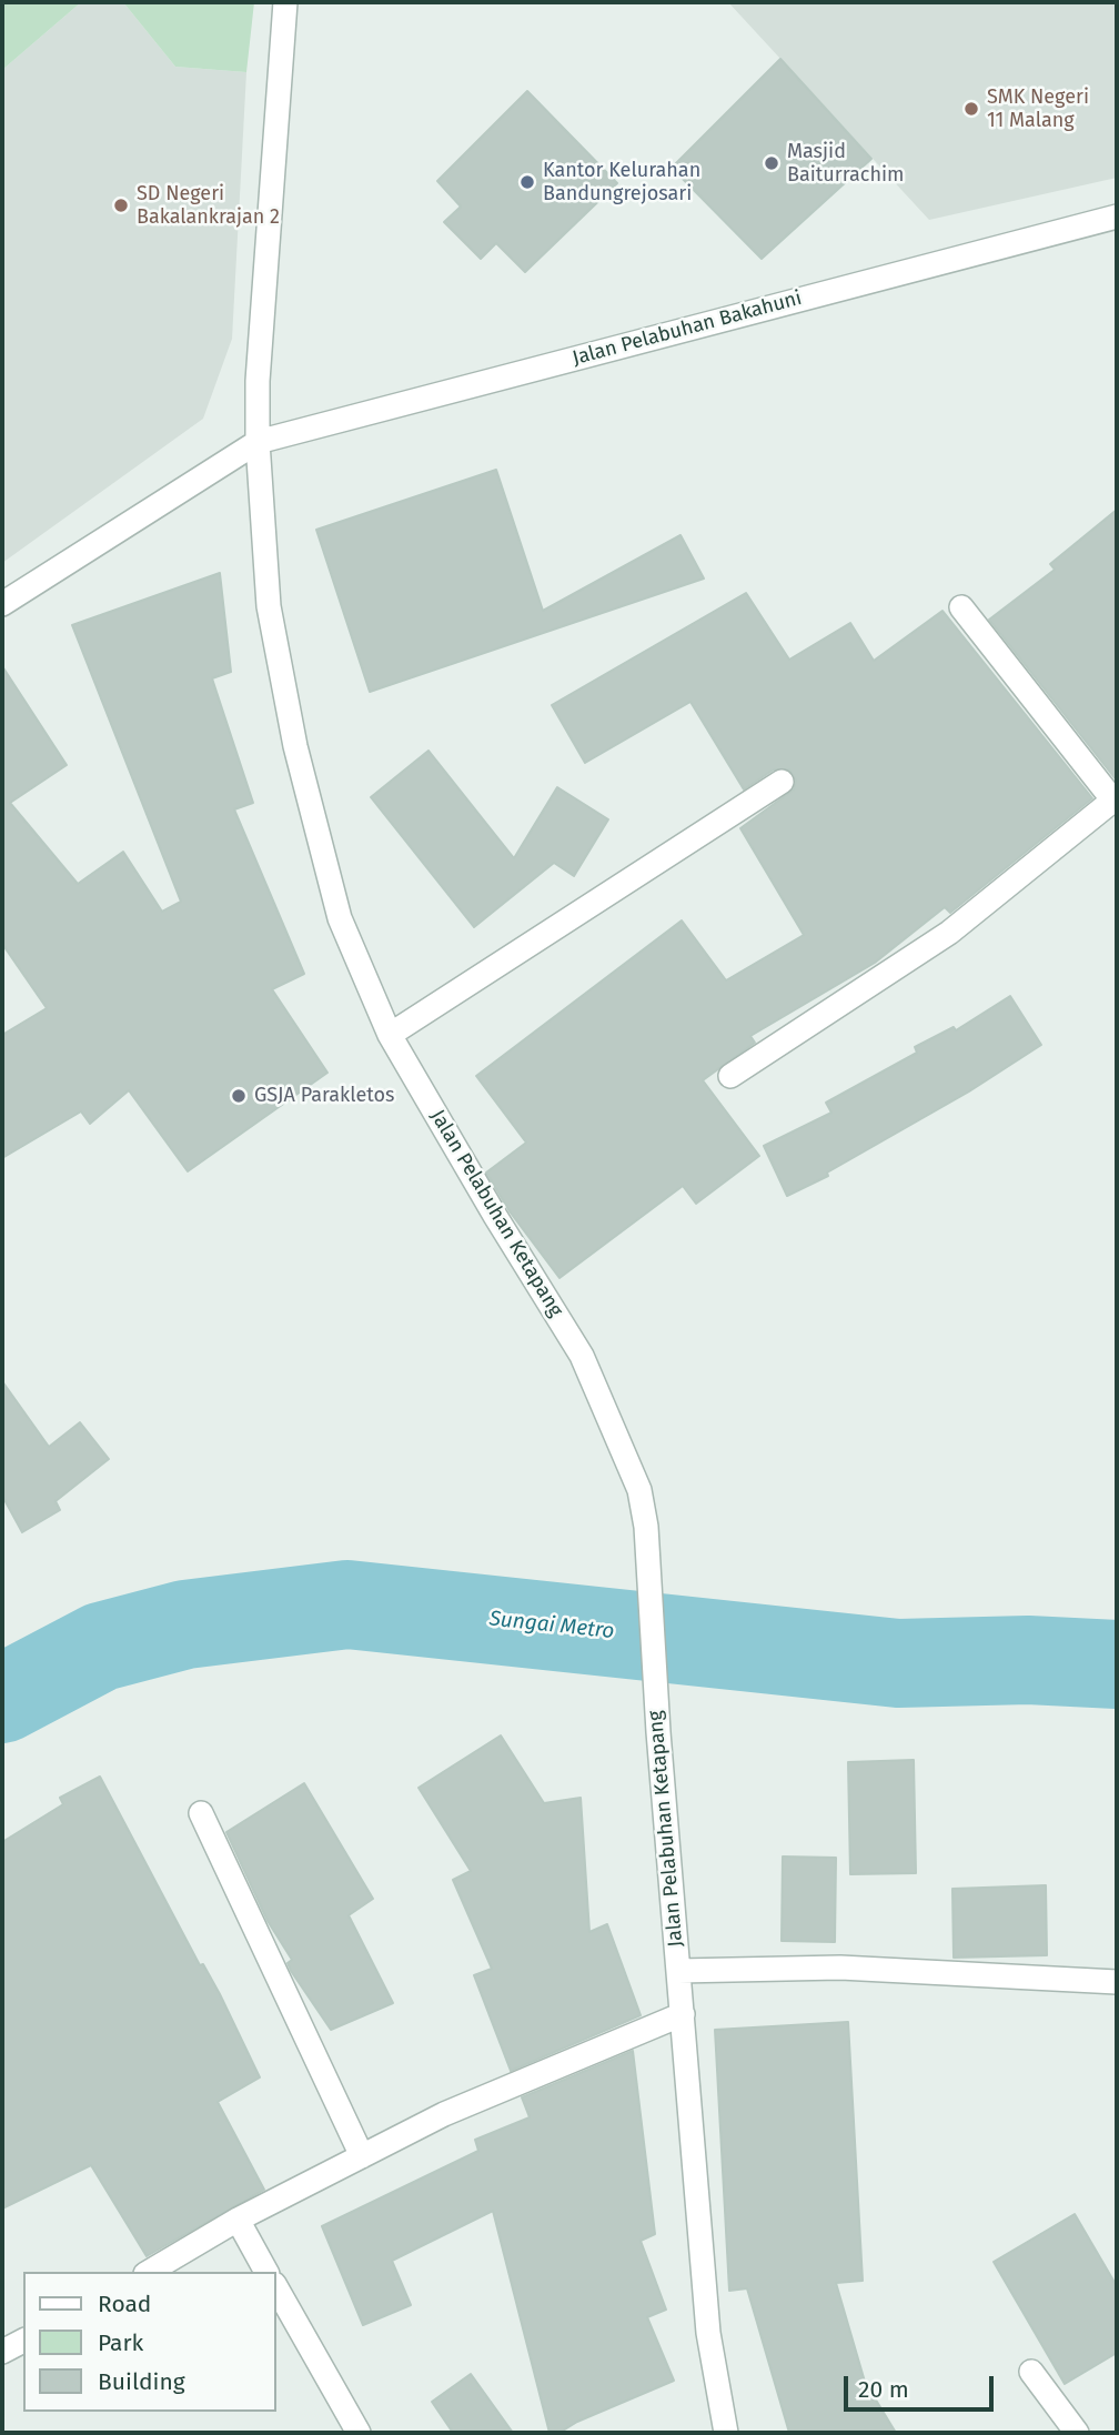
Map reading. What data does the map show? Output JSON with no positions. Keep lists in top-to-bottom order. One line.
{"streets":{"street":["Jalan Pelabuhan Bakahuni","Jalan Pelabuhan Ketapang"]},"crossings":[["Jalan Pelabuhan Bakahuni","Jalan Pelabuhan Ketapang"]],"water":["Sungai Metro"],"places":["SMK Negeri 11 Malang","Masjid Baiturrachim","Kantor Kelurahan Bandungrejosari","SD Negeri Bakalankrajan 2","GSJA Parakletos"],"legend":["Road","Park","Building"],"scale_bar":"20 m"}
